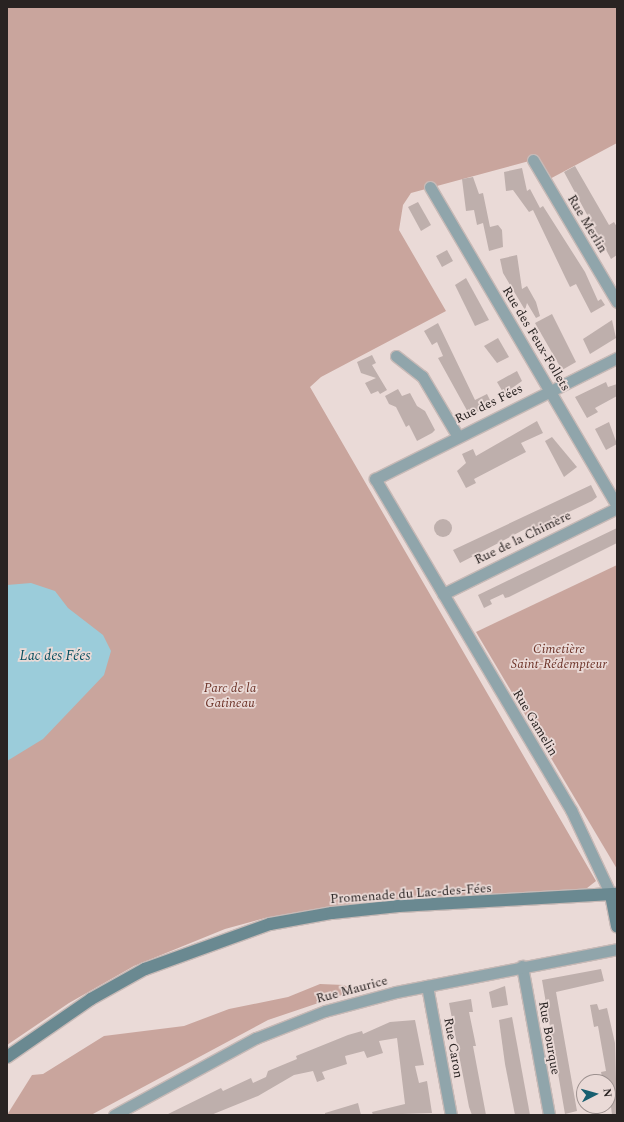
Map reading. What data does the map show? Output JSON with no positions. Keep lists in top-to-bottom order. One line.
{"streets":{"street":["Rue Merlin","Rue des Feux-Follets","Rue des Fées","Rue de la Chimère","Rue Gamelin","Promenade du Lac-des-Fées","Rue Maurice","Rue Bourque","Rue Caron"]},"crossings":[["Rue des Feux-Follets","Rue des Fées"],["Rue des Feux-Follets","Rue de la Chimère"],["Rue des Fées","Rue Gamelin"],["Rue de la Chimère","Rue Gamelin"],["Rue Gamelin","Promenade du Lac-des-Fées"],["Rue Maurice","Rue Bourque"],["Rue Maurice","Rue Caron"]],"water":["Lac des Fées"],"parks":["Cimetière Saint-Rédempteur","Parc de la Gatineau"],"north":"right"}
